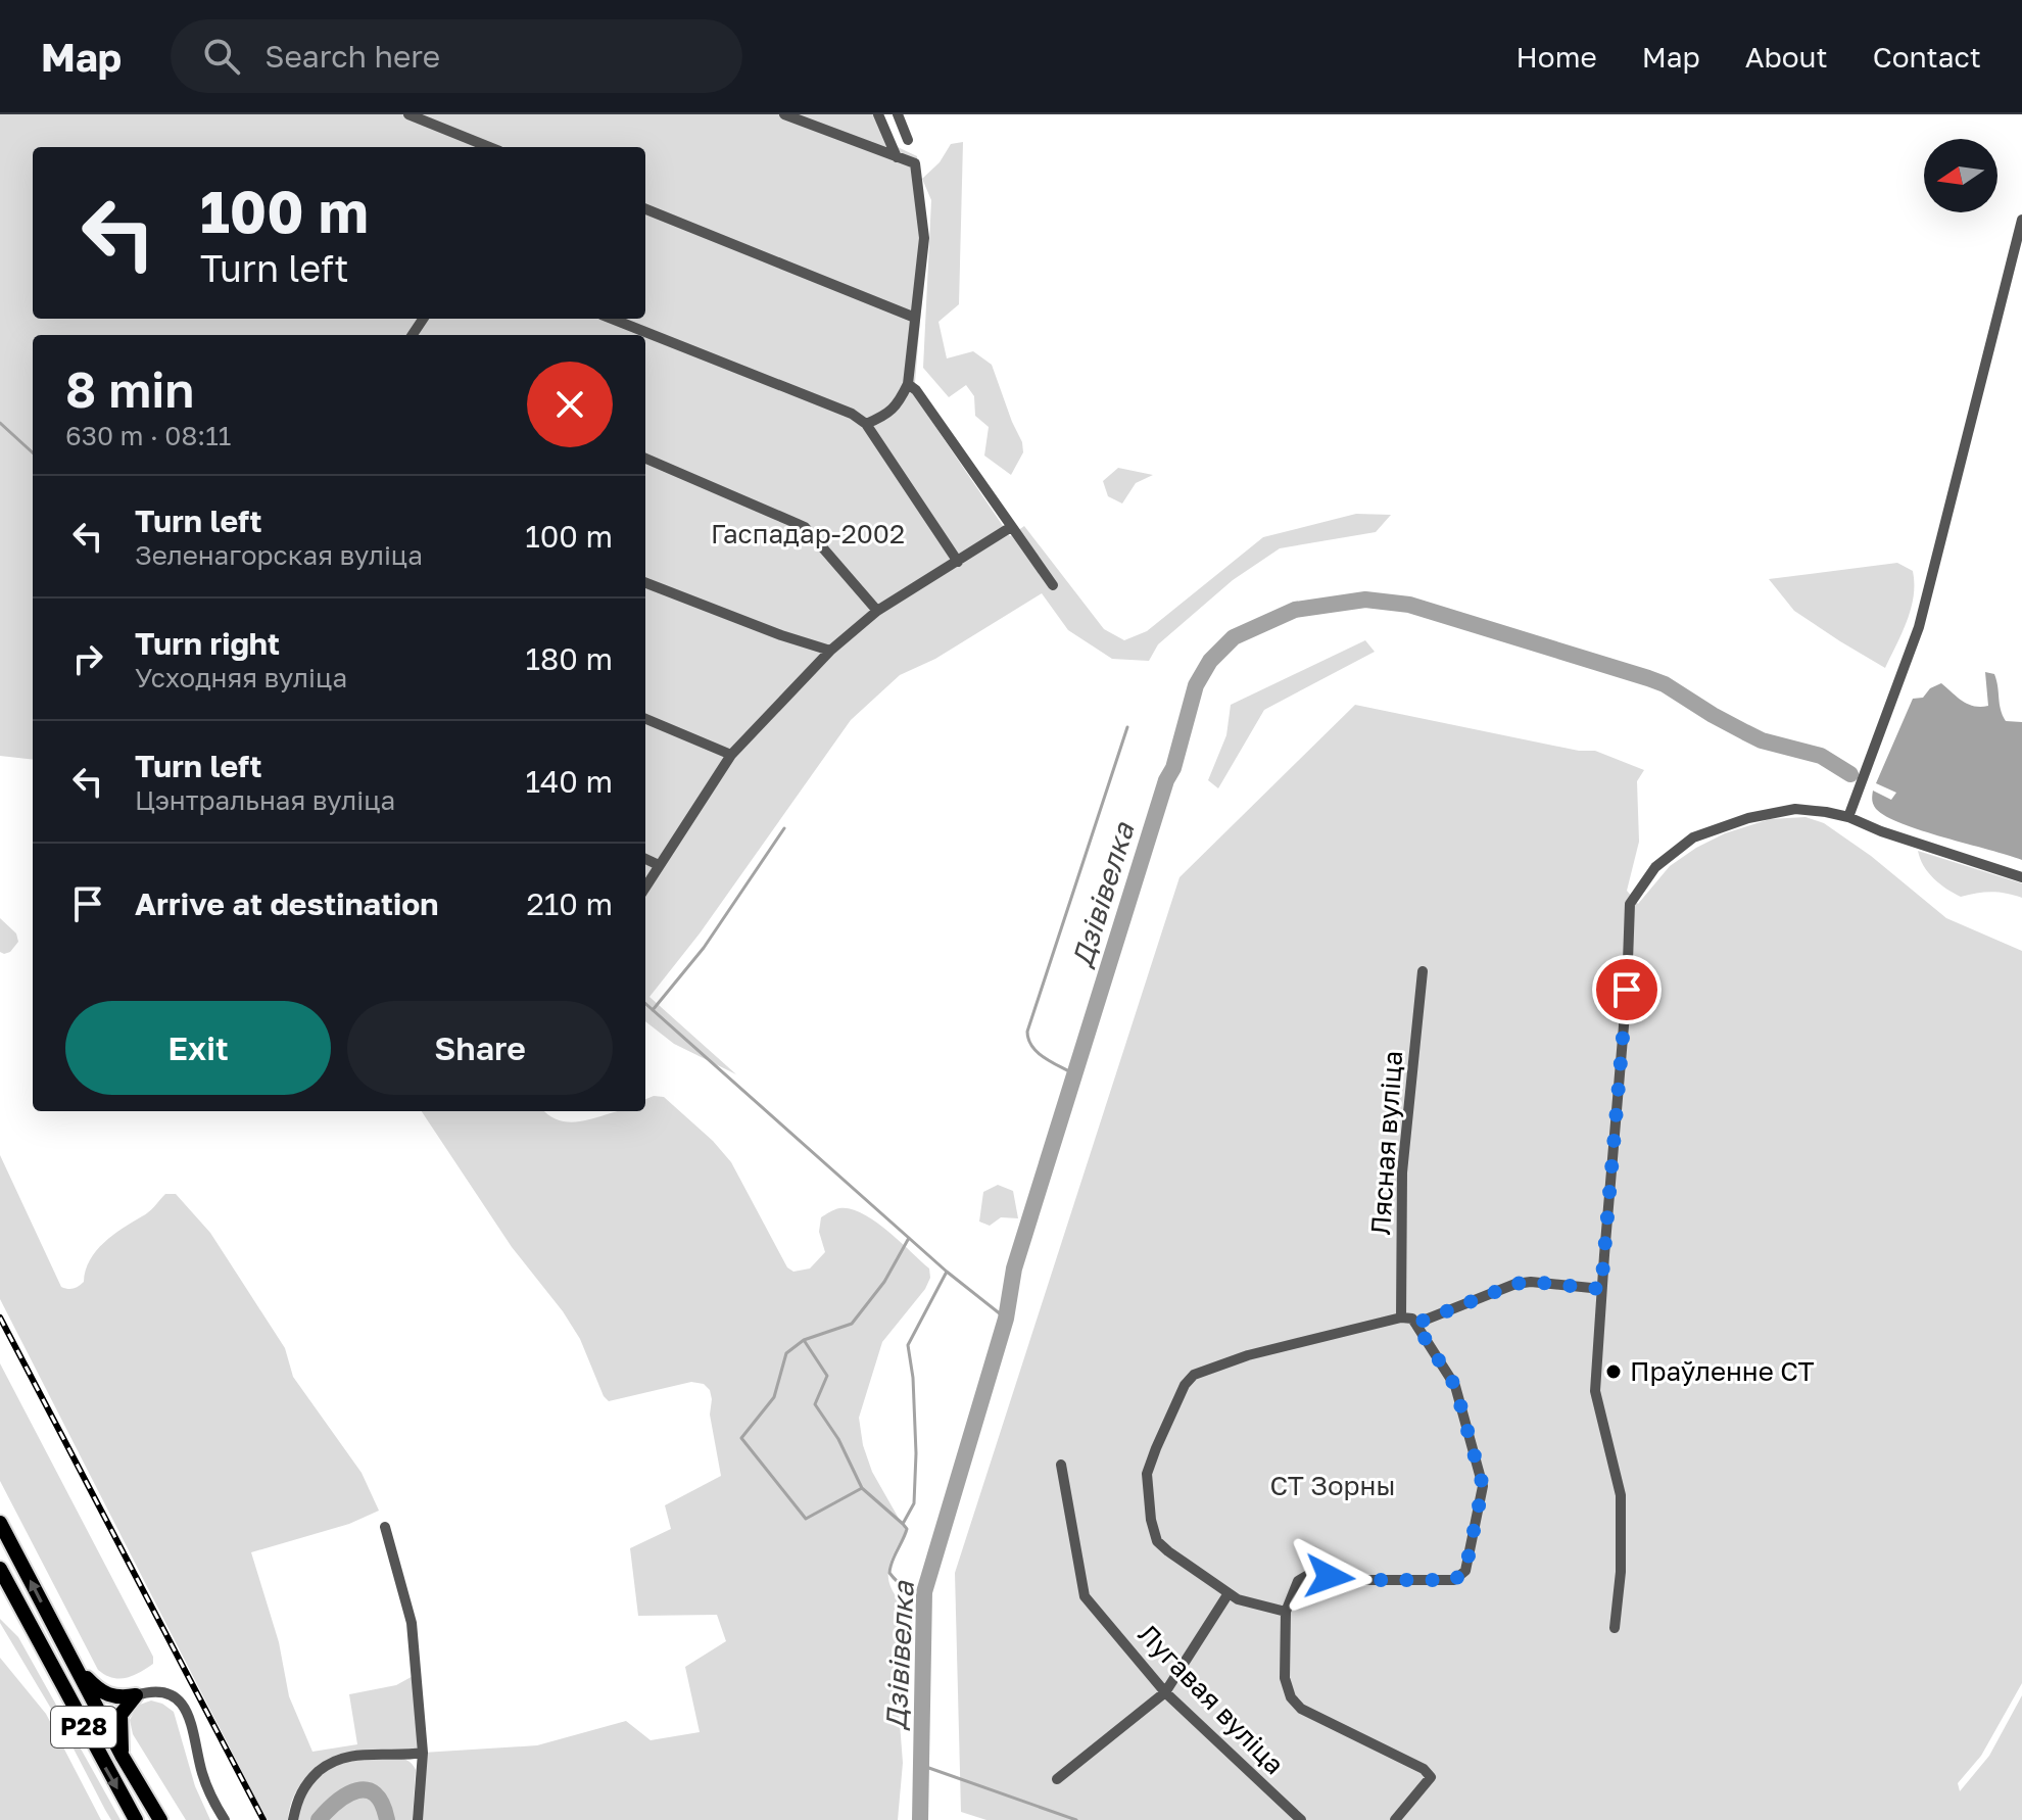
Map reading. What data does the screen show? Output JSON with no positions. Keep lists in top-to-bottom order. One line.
{"streets":{"highway":["Р28"],"street":["Лясная вуліца","Лугавая вуліца"]},"water":["Дзівівелка"],"parks":["Гаспадар-2002","СТ Зорны"],"places":["Праўленне СТ"],"north":"left","page":{"header":"Map","search":"Search here","nav":["Home","Map","About","Contact"],"turn":["100 m","Turn left"],"heading":["8 min","630 m · 08:11"],"list":[{"name":"Turn left","note":"Зеленагорская вуліца","value":"100 m"},{"name":"Turn right","note":"Усходняя вуліца","value":"180 m"},{"name":"Turn left","note":"Цэнтральная вуліца","value":"140 m"},{"name":"Arrive at destination","value":"210 m"}],"buttons":["Exit","Share"]}}
